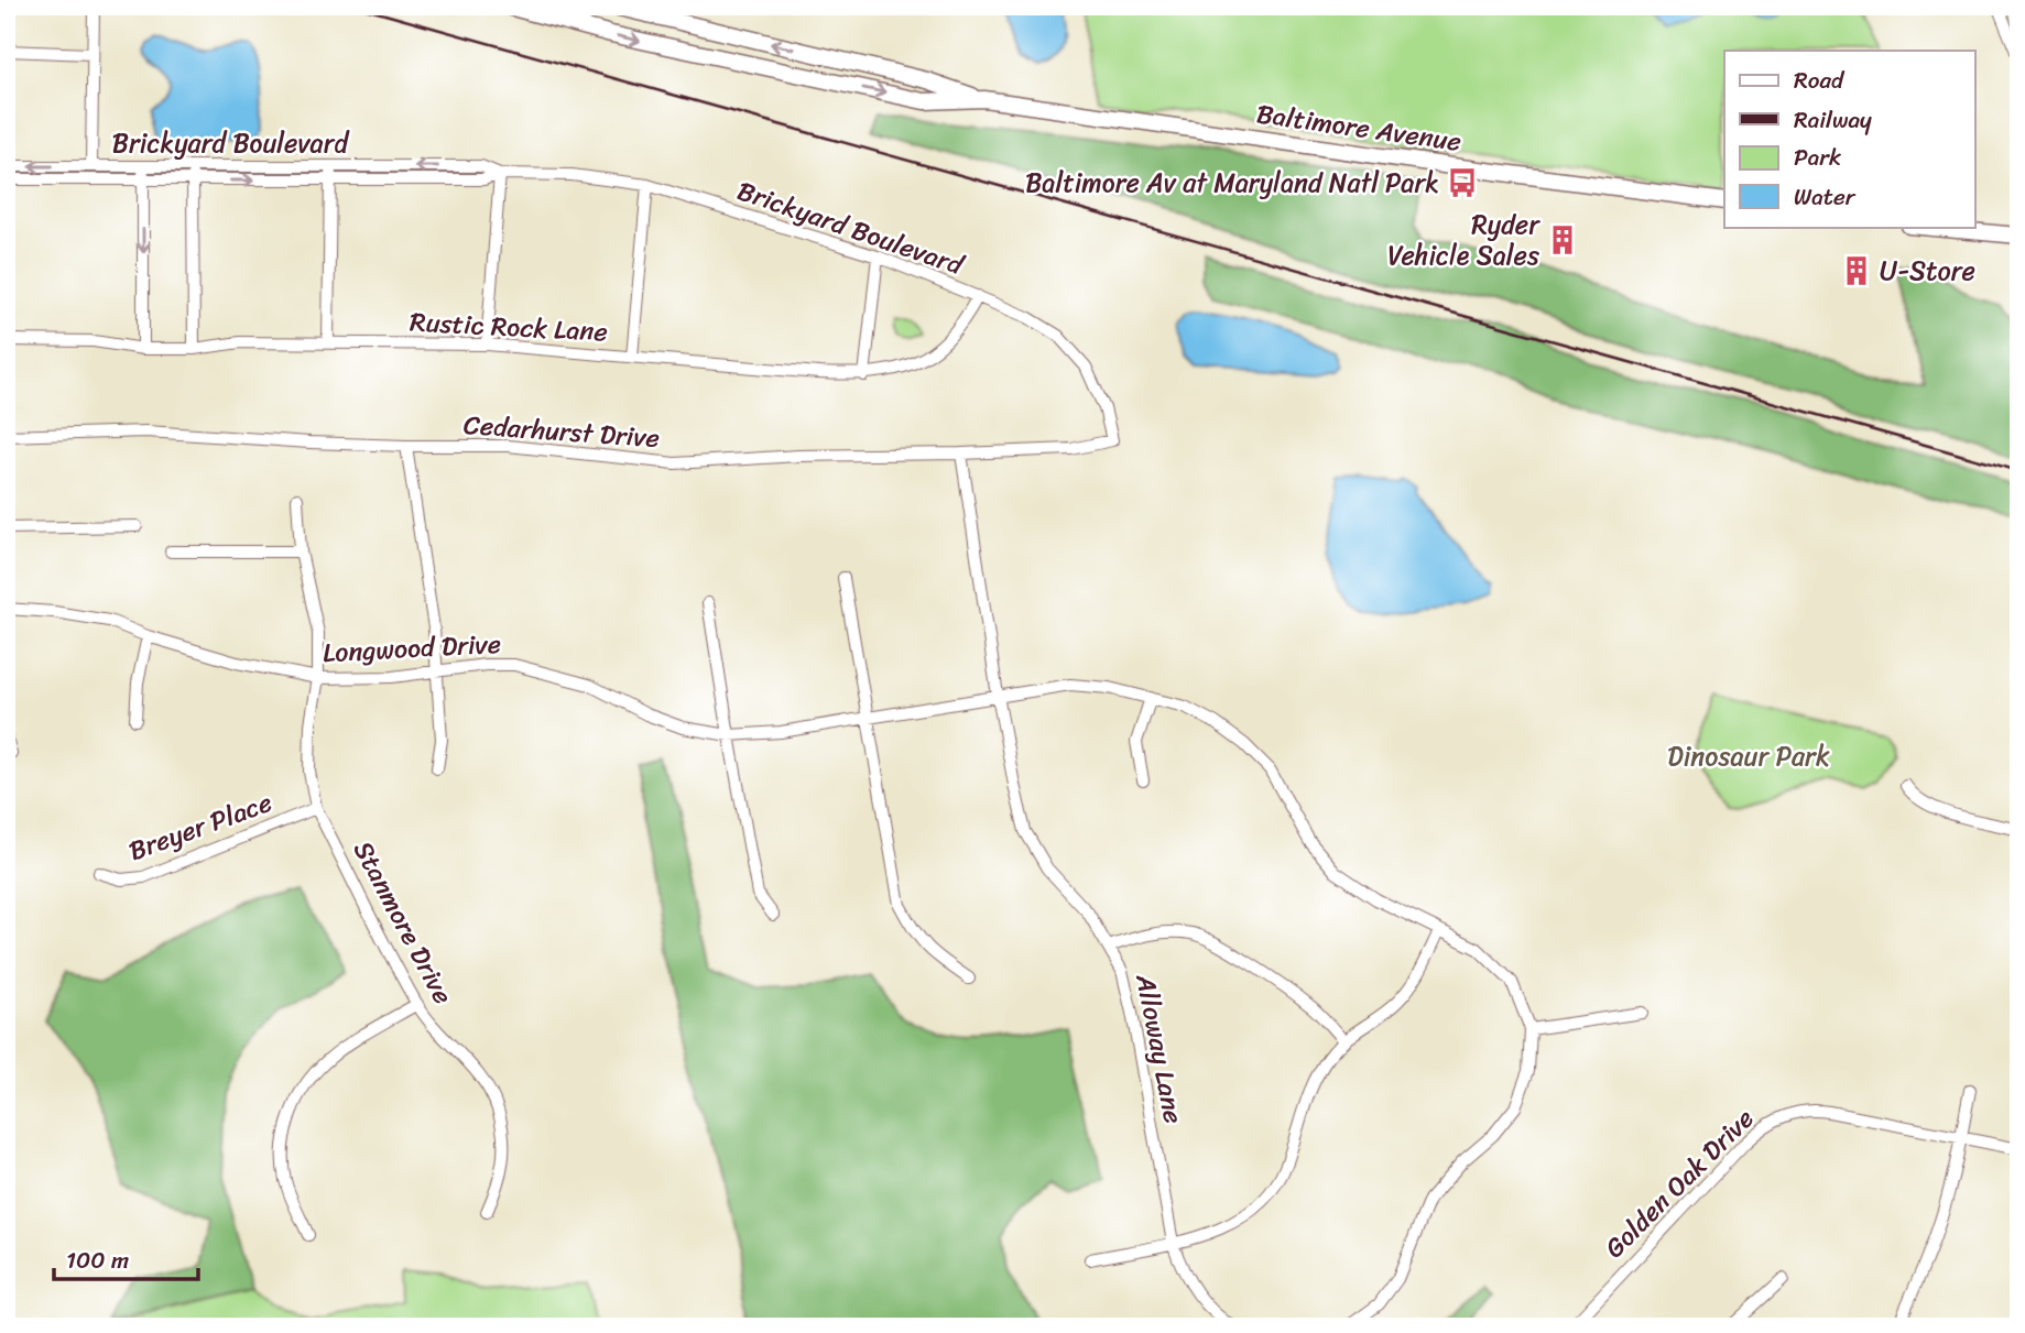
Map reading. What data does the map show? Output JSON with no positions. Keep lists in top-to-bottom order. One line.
{"streets":{"main road":["Baltimore Avenue"],"street":["Brickyard Boulevard","Rustic Rock Lane","Cedarhurst Drive","Longwood Drive","Breyer Place","Stanmore Drive","Alloway Lane","Golden Oak Drive"]},"crossings":[["Brickyard Boulevard","Rustic Rock Lane"],["Brickyard Boulevard","Cedarhurst Drive"],["Cedarhurst Drive","Alloway Lane"],["Longwood Drive","Stanmore Drive"],["Longwood Drive","Alloway Lane"],["Breyer Place","Stanmore Drive"]],"parks":["Dinosaur Park"],"places":{"bus stop":["Baltimore Av at Maryland Natl Park"],"building":["Ryder Vehicle Sales","U-Store"]},"legend":["Road","Railway","Park","Water"],"scale_bar":"100 m"}
